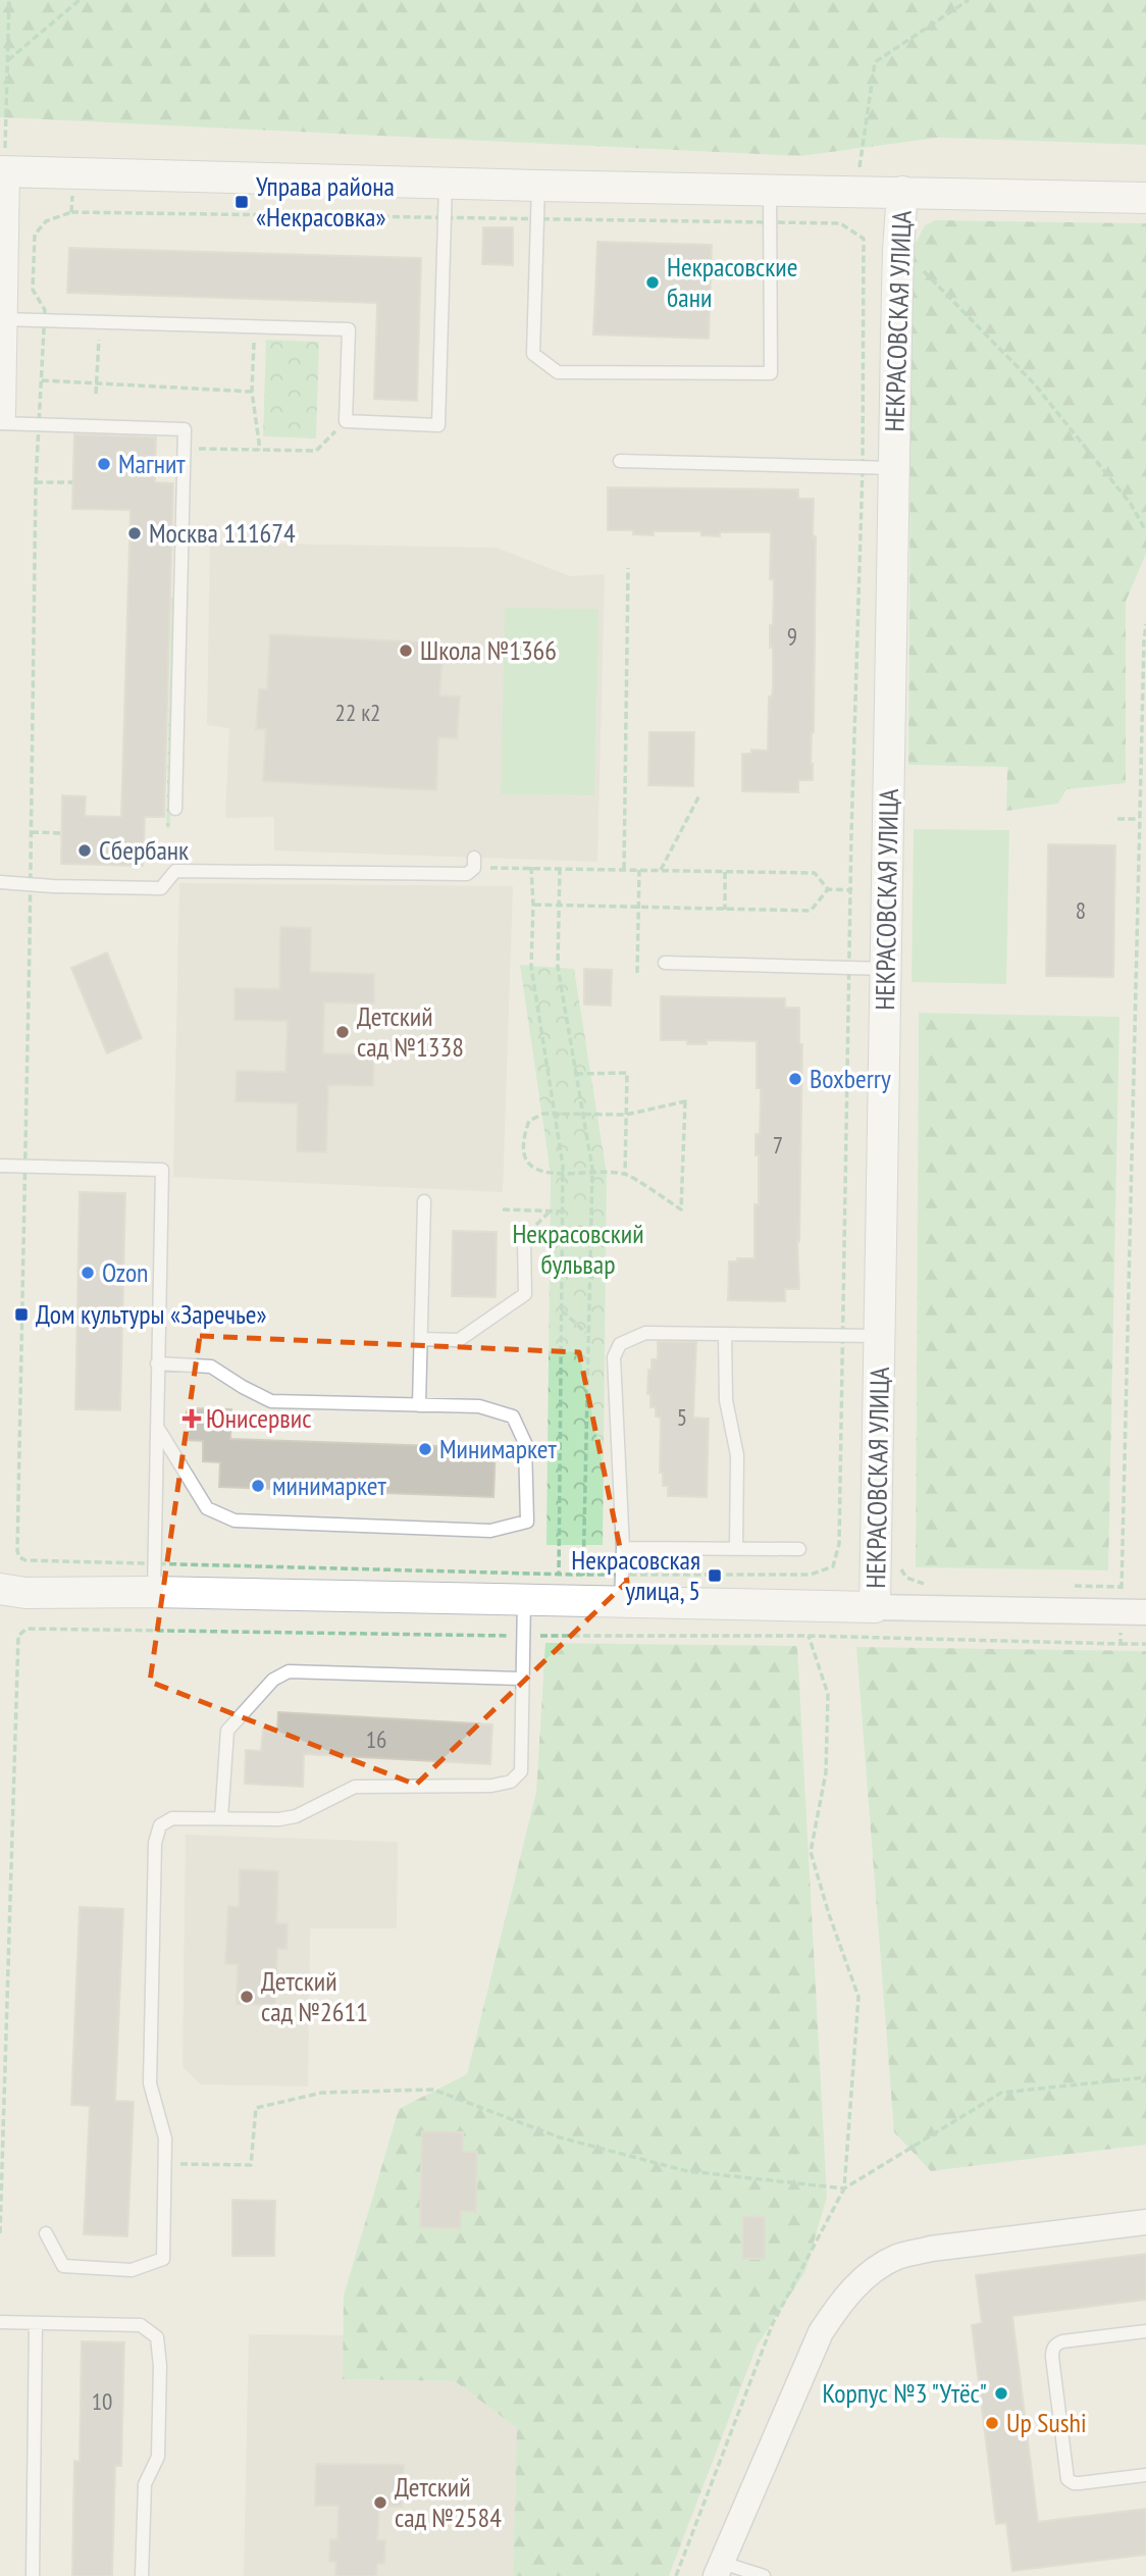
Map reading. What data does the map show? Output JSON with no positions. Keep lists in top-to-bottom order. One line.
{"streets":{"street":["НЕКРАСОВСКАЯ УЛИЦА"]},"parks":["Некрасовский бульвар"],"places":{"transit":["Управа района «Некрасовка»","Дом культуры «Заречье»","Некрасовская улица, 5"],"other":["Некрасовские бани","Магнит","Москва 111674","Школа №1366","Сбербанк","Детский сад №1338","Boxberry","Ozon","Минимаркет","минимаркет","Детский сад №2611","Корпус №3 \"Утёс\"","Up Sushi","Детский сад №2584"],"health":["Юнисервис"]},"house_numbers":["9","22 к2","8","7","5","16","10"]}
